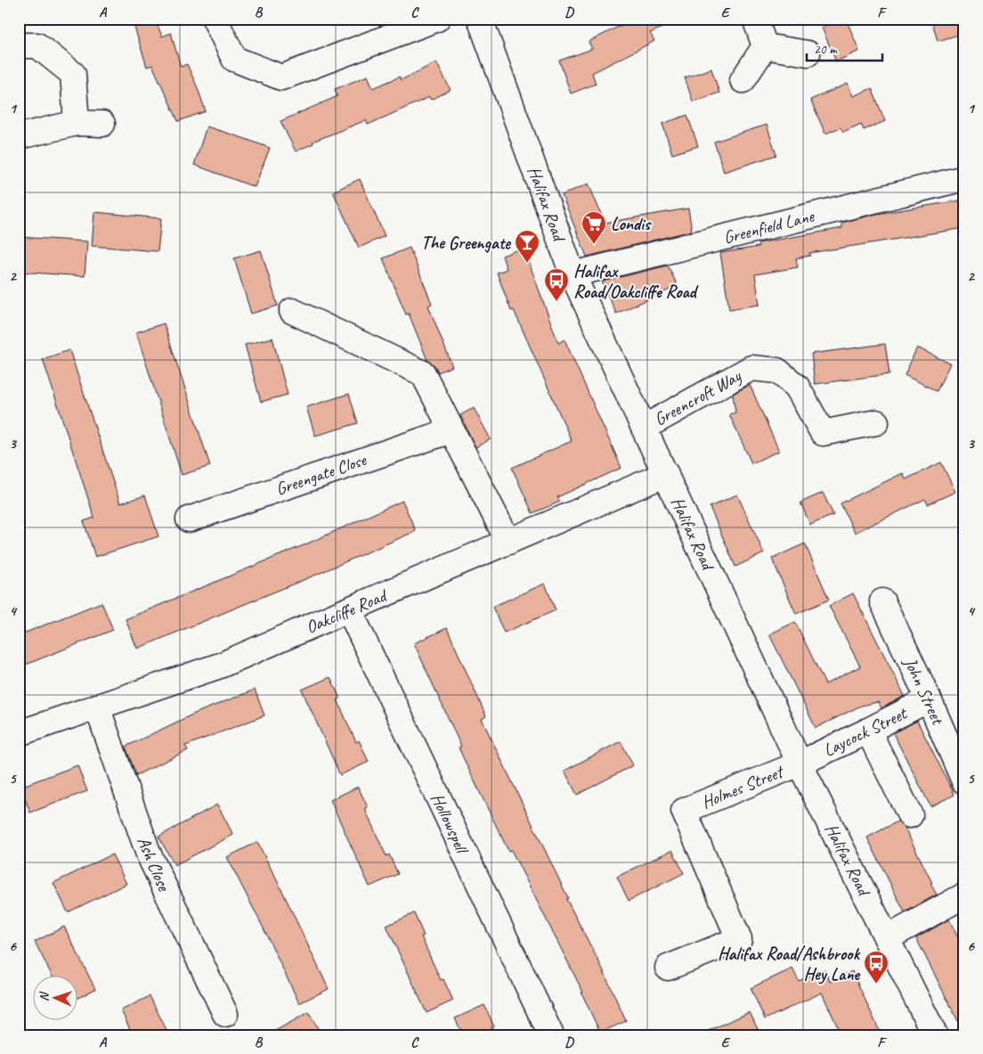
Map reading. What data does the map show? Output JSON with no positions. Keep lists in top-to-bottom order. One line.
{"streets":{"main road":["Halifax Road","Greenfield Lane","Greencroft Way","Greengate Close","Oakcliffe Road","John Street","Laycock Street","Holmes Street","Hollowspell","Ash Close"]},"crossings":[["Halifax Road","Greenfield Lane"],["Halifax Road","Greencroft Way"],["Halifax Road","Oakcliffe Road"],["Halifax Road","Laycock Street"],["Halifax Road","Holmes Street"],["Oakcliffe Road","Hollowspell"],["Oakcliffe Road","Ash Close"],["John Street","Laycock Street"],["Laycock Street","Holmes Street"]],"places":{"supermarket":["Londis"],"bar":["The Greengate"],"bus stop":["Halifax Road/Oakcliffe Road","Halifax Road/Ashbrook Hey Lane"]},"scale_bar":"20 m","north":"left","grid":{"columns":["A","B","C","D","E","F"],"rows":["1","2","3","4","5","6"]}}
